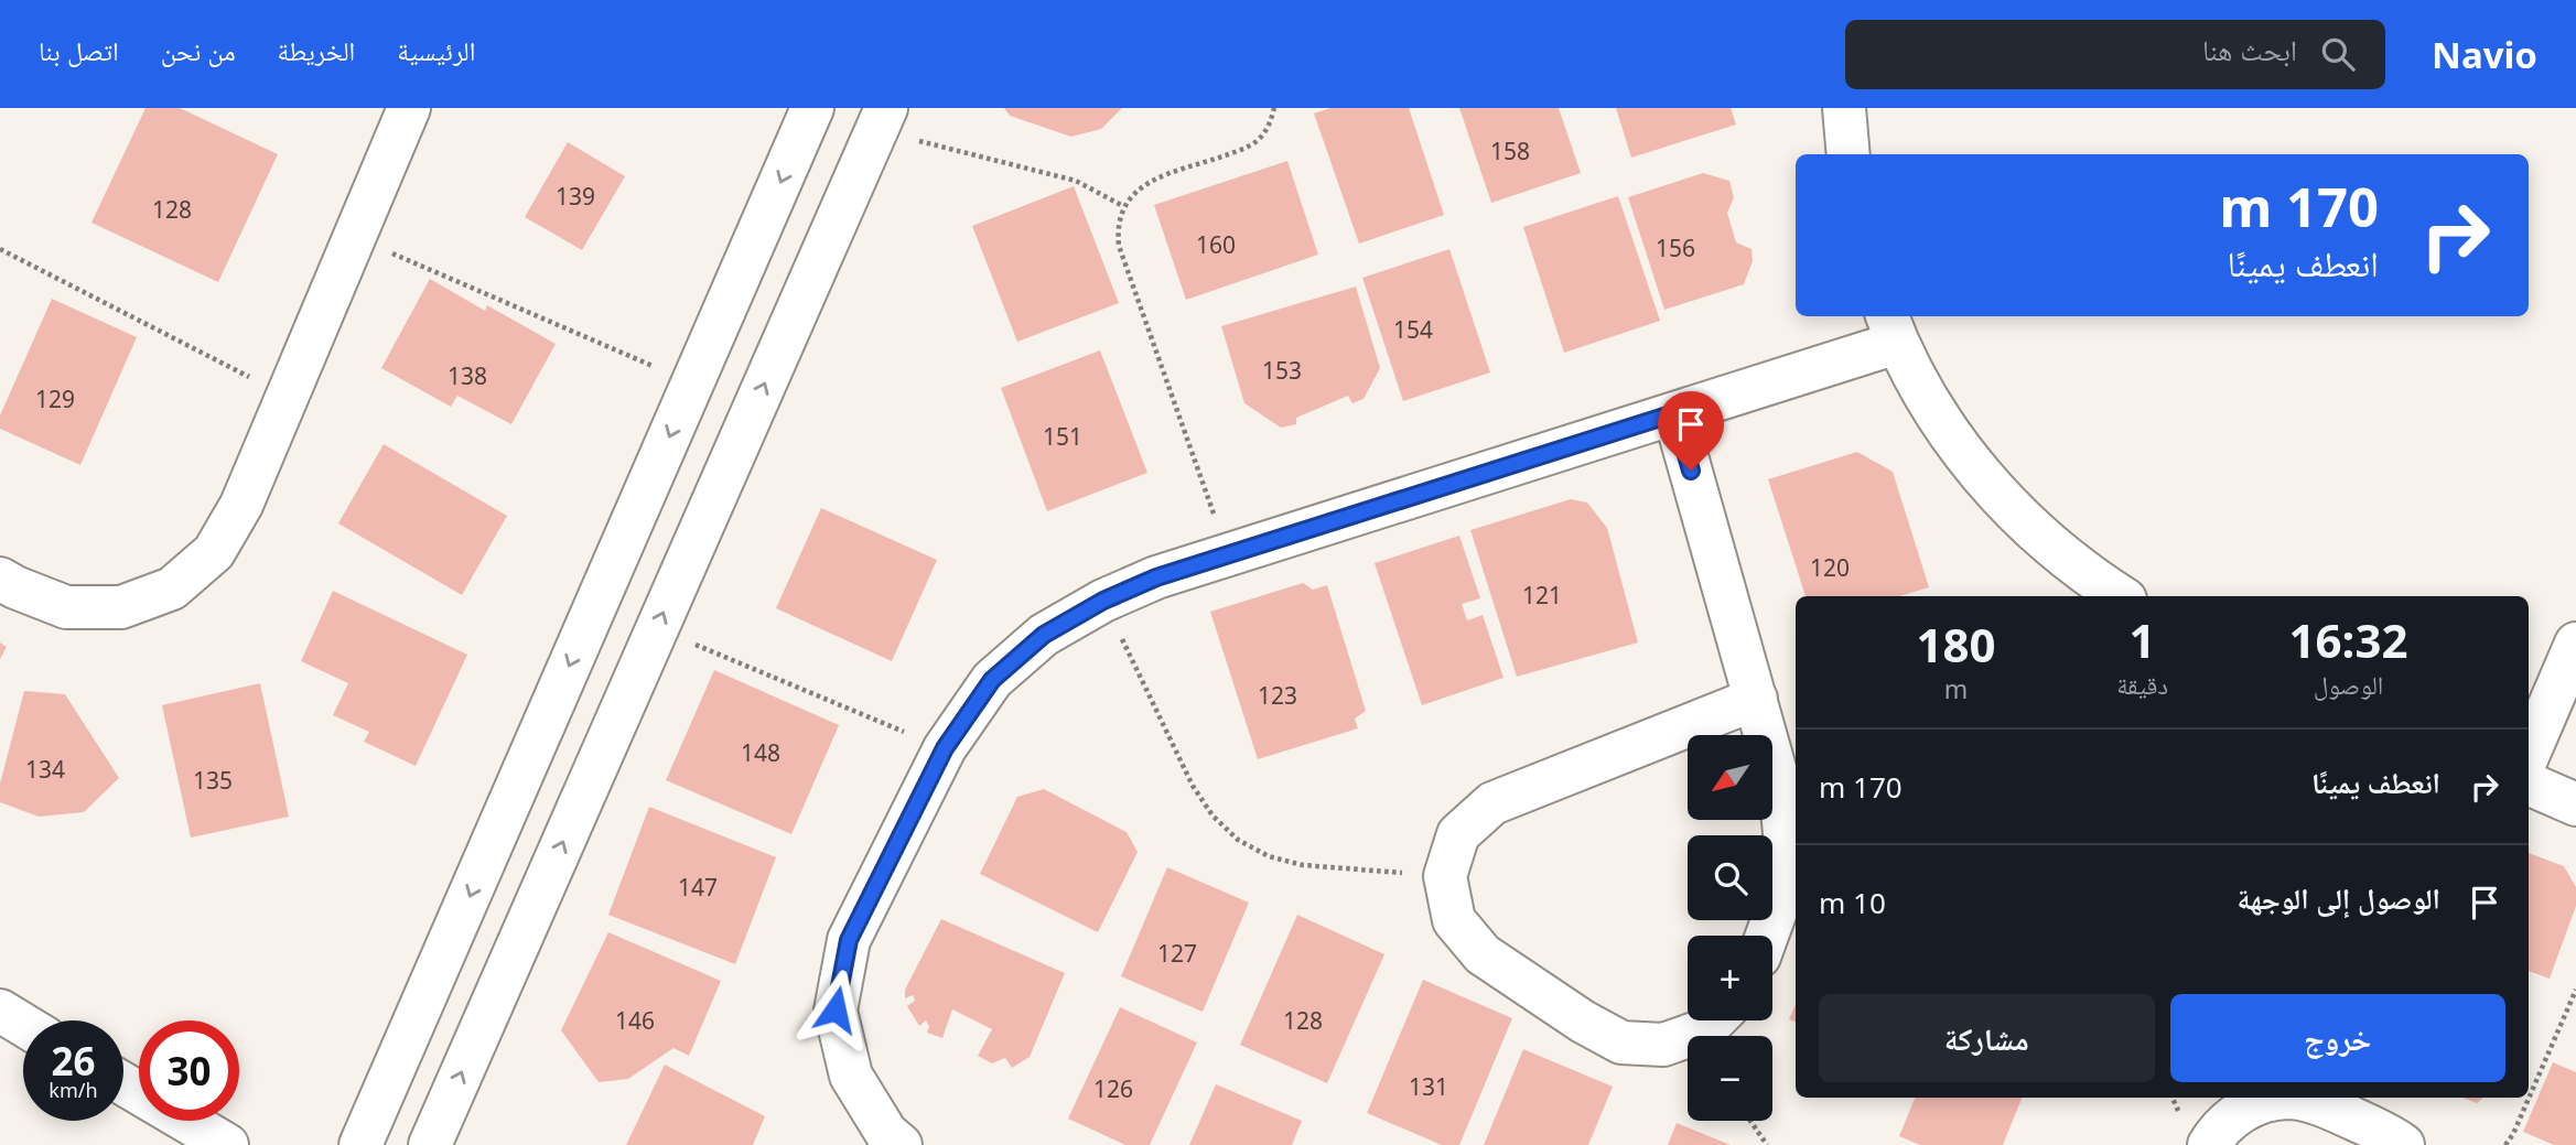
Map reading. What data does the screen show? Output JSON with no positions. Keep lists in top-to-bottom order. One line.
{"house_numbers":["158","139","128","160","156","154","153","138","129","151","120","121","123","148","134","135","147","127","146","128","131","126"],"north":"bottom left","page":{"header":"Navio","search":"ابحث هنا","nav":["الرئيسية","الخريطة","من نحن","اتصل بنا"],"turn":["170 m","انعطف يمينًا"],"eta":["16:32","الوصول","1","دقيقة","180","m"],"list":[{"name":"انعطف يمينًا","value":"170 m"},{"name":"الوصول إلى الوجهة","value":"10 m"}],"map_buttons":["+","−"],"buttons":["خروج","مشاركة"],"speed":"26 km/h","limit":"30"}}
